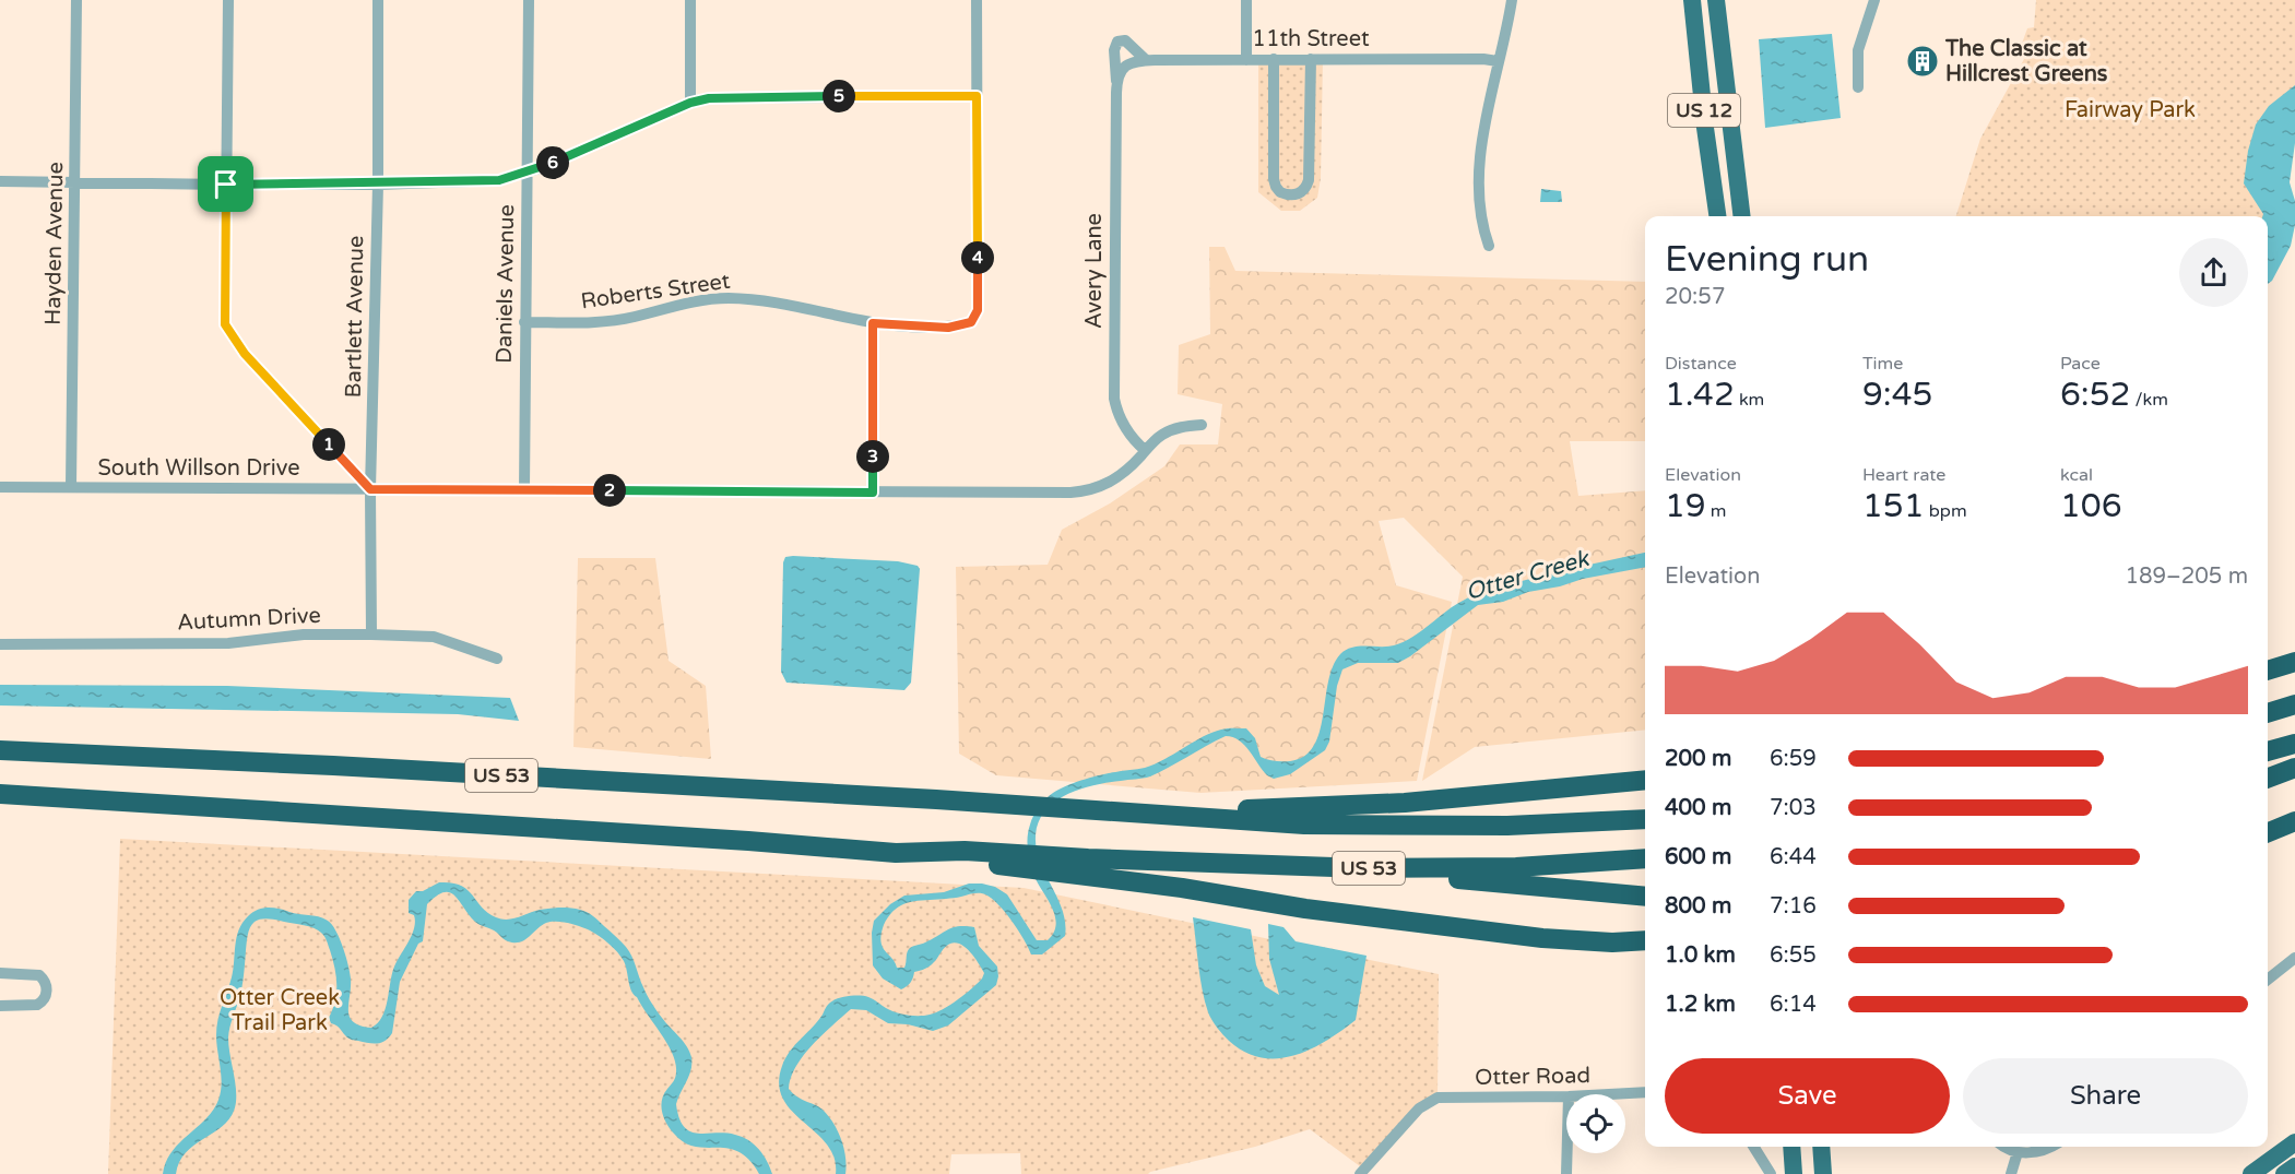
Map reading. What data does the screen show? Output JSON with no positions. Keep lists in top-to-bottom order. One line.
{"streets":{"highway":["US 53"],"main road":["US 12"],"street":["11th Street","Hayden Avenue","Avery Lane","Daniels Avenue","Roberts Street","Bartlett Avenue","South Willson Drive","Autumn Drive","Otter Road"]},"crossings":[["11th Street","Avery Lane"],["Hayden Avenue","South Willson Drive"],["Avery Lane","South Willson Drive"],["Daniels Avenue","Roberts Street"],["Daniels Avenue","South Willson Drive"],["Bartlett Avenue","South Willson Drive"],["Bartlett Avenue","Autumn Drive"]],"water":["Otter Creek"],"parks":["Fairway Park","Otter Creek Trail Park"],"places":{"building":["The Classic at Hillcrest Greens"]},"page":{"pins":["5","6","4","1","3","2"],"heading":["Evening run","20:57"],"stats":[["Distance","1.42 km"],["Time","9:45"],["Pace","6:52 /km"],["Elevation","19 m"],["Heart rate","151 bpm"],["kcal","106"]],"chart":["Elevation","189–205 m"],"list":[{"name":"200 m","note":"6:59"},{"name":"400 m","note":"7:03"},{"name":"600 m","note":"6:44"},{"name":"800 m","note":"7:16"},{"name":"1.0 km","note":"6:55"},{"name":"1.2 km","note":"6:14"}],"buttons":["Save","Share"]}}
